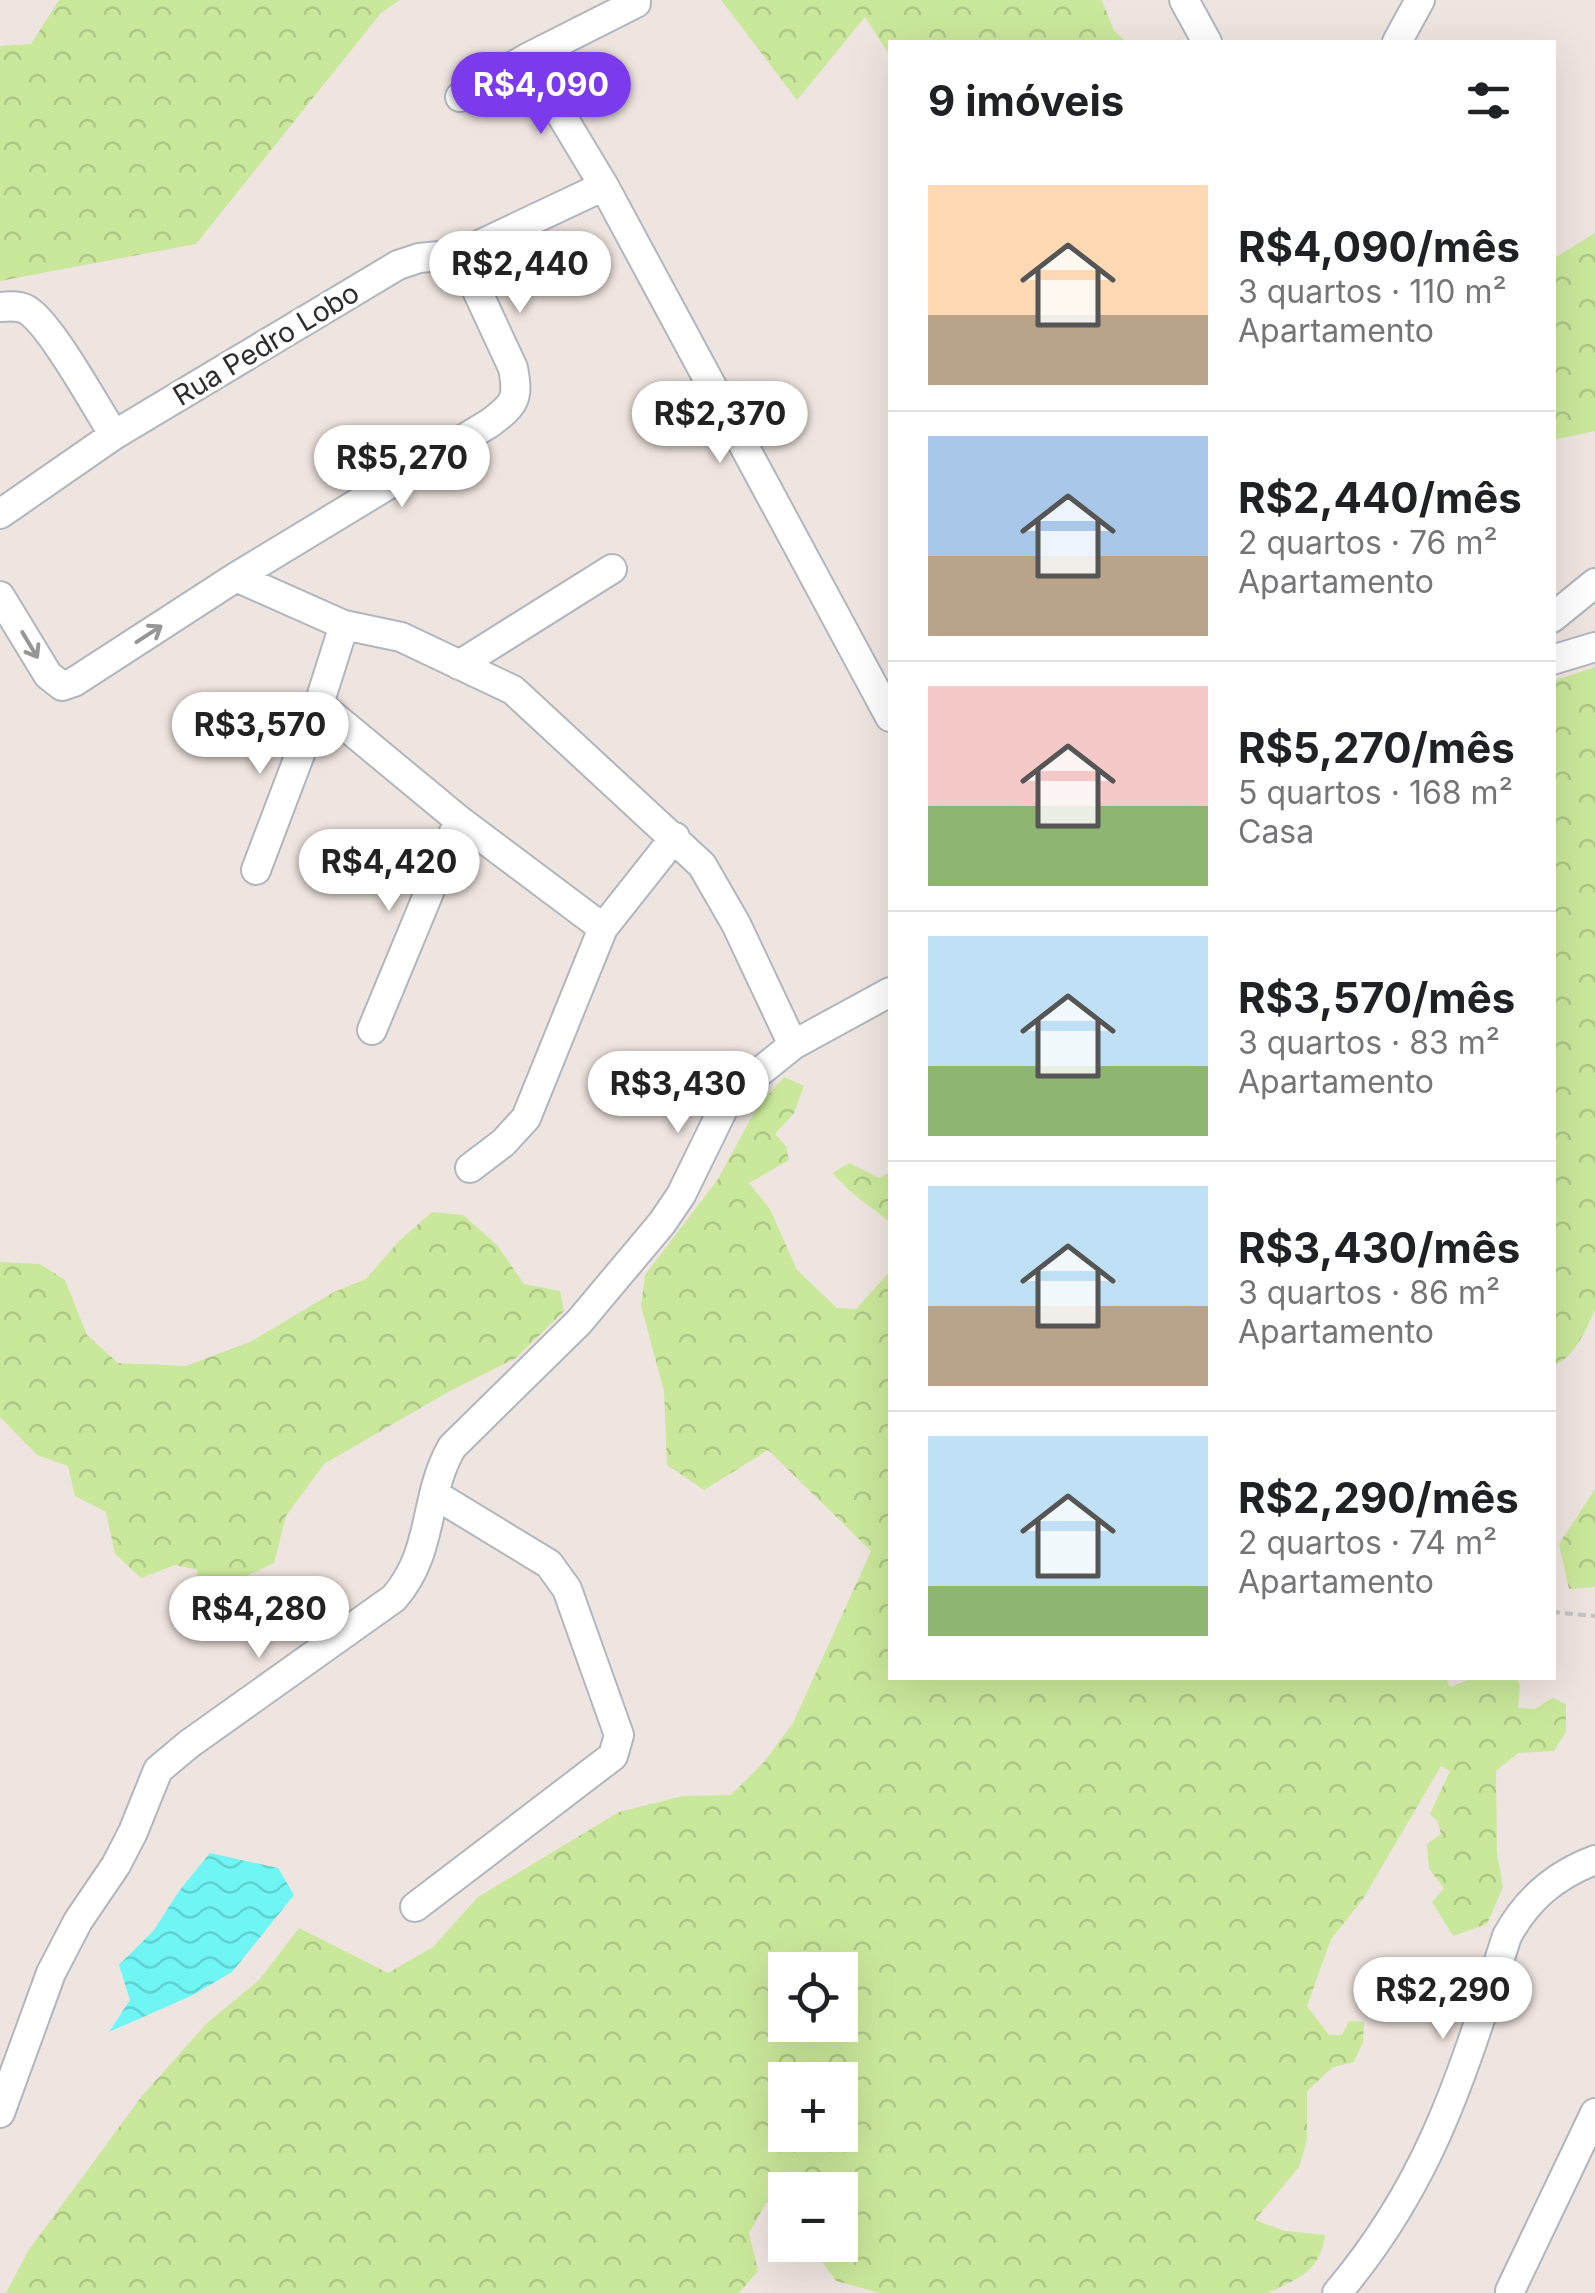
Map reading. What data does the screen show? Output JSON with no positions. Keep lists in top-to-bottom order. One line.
{"streets":{"street":["Rua Pedro Lobo"]},"page":{"heading":"9 imóveis","price":["R$4,090","R$2,440","R$2,370","R$5,270","R$3,570","R$4,420","R$3,430","R$4,280","R$2,290"],"list":[{"name":"R$4,090/mês","note":"3 quartos · 110 m² · Apartamento"},{"name":"R$2,440/mês","note":"2 quartos · 76 m² · Apartamento"},{"name":"R$5,270/mês","note":"5 quartos · 168 m² · Casa"},{"name":"R$3,570/mês","note":"3 quartos · 83 m² · Apartamento"},{"name":"R$3,430/mês","note":"3 quartos · 86 m² · Apartamento"},{"name":"R$2,290/mês","note":"2 quartos · 74 m² · Apartamento"}],"map_buttons":["+","−"]}}
